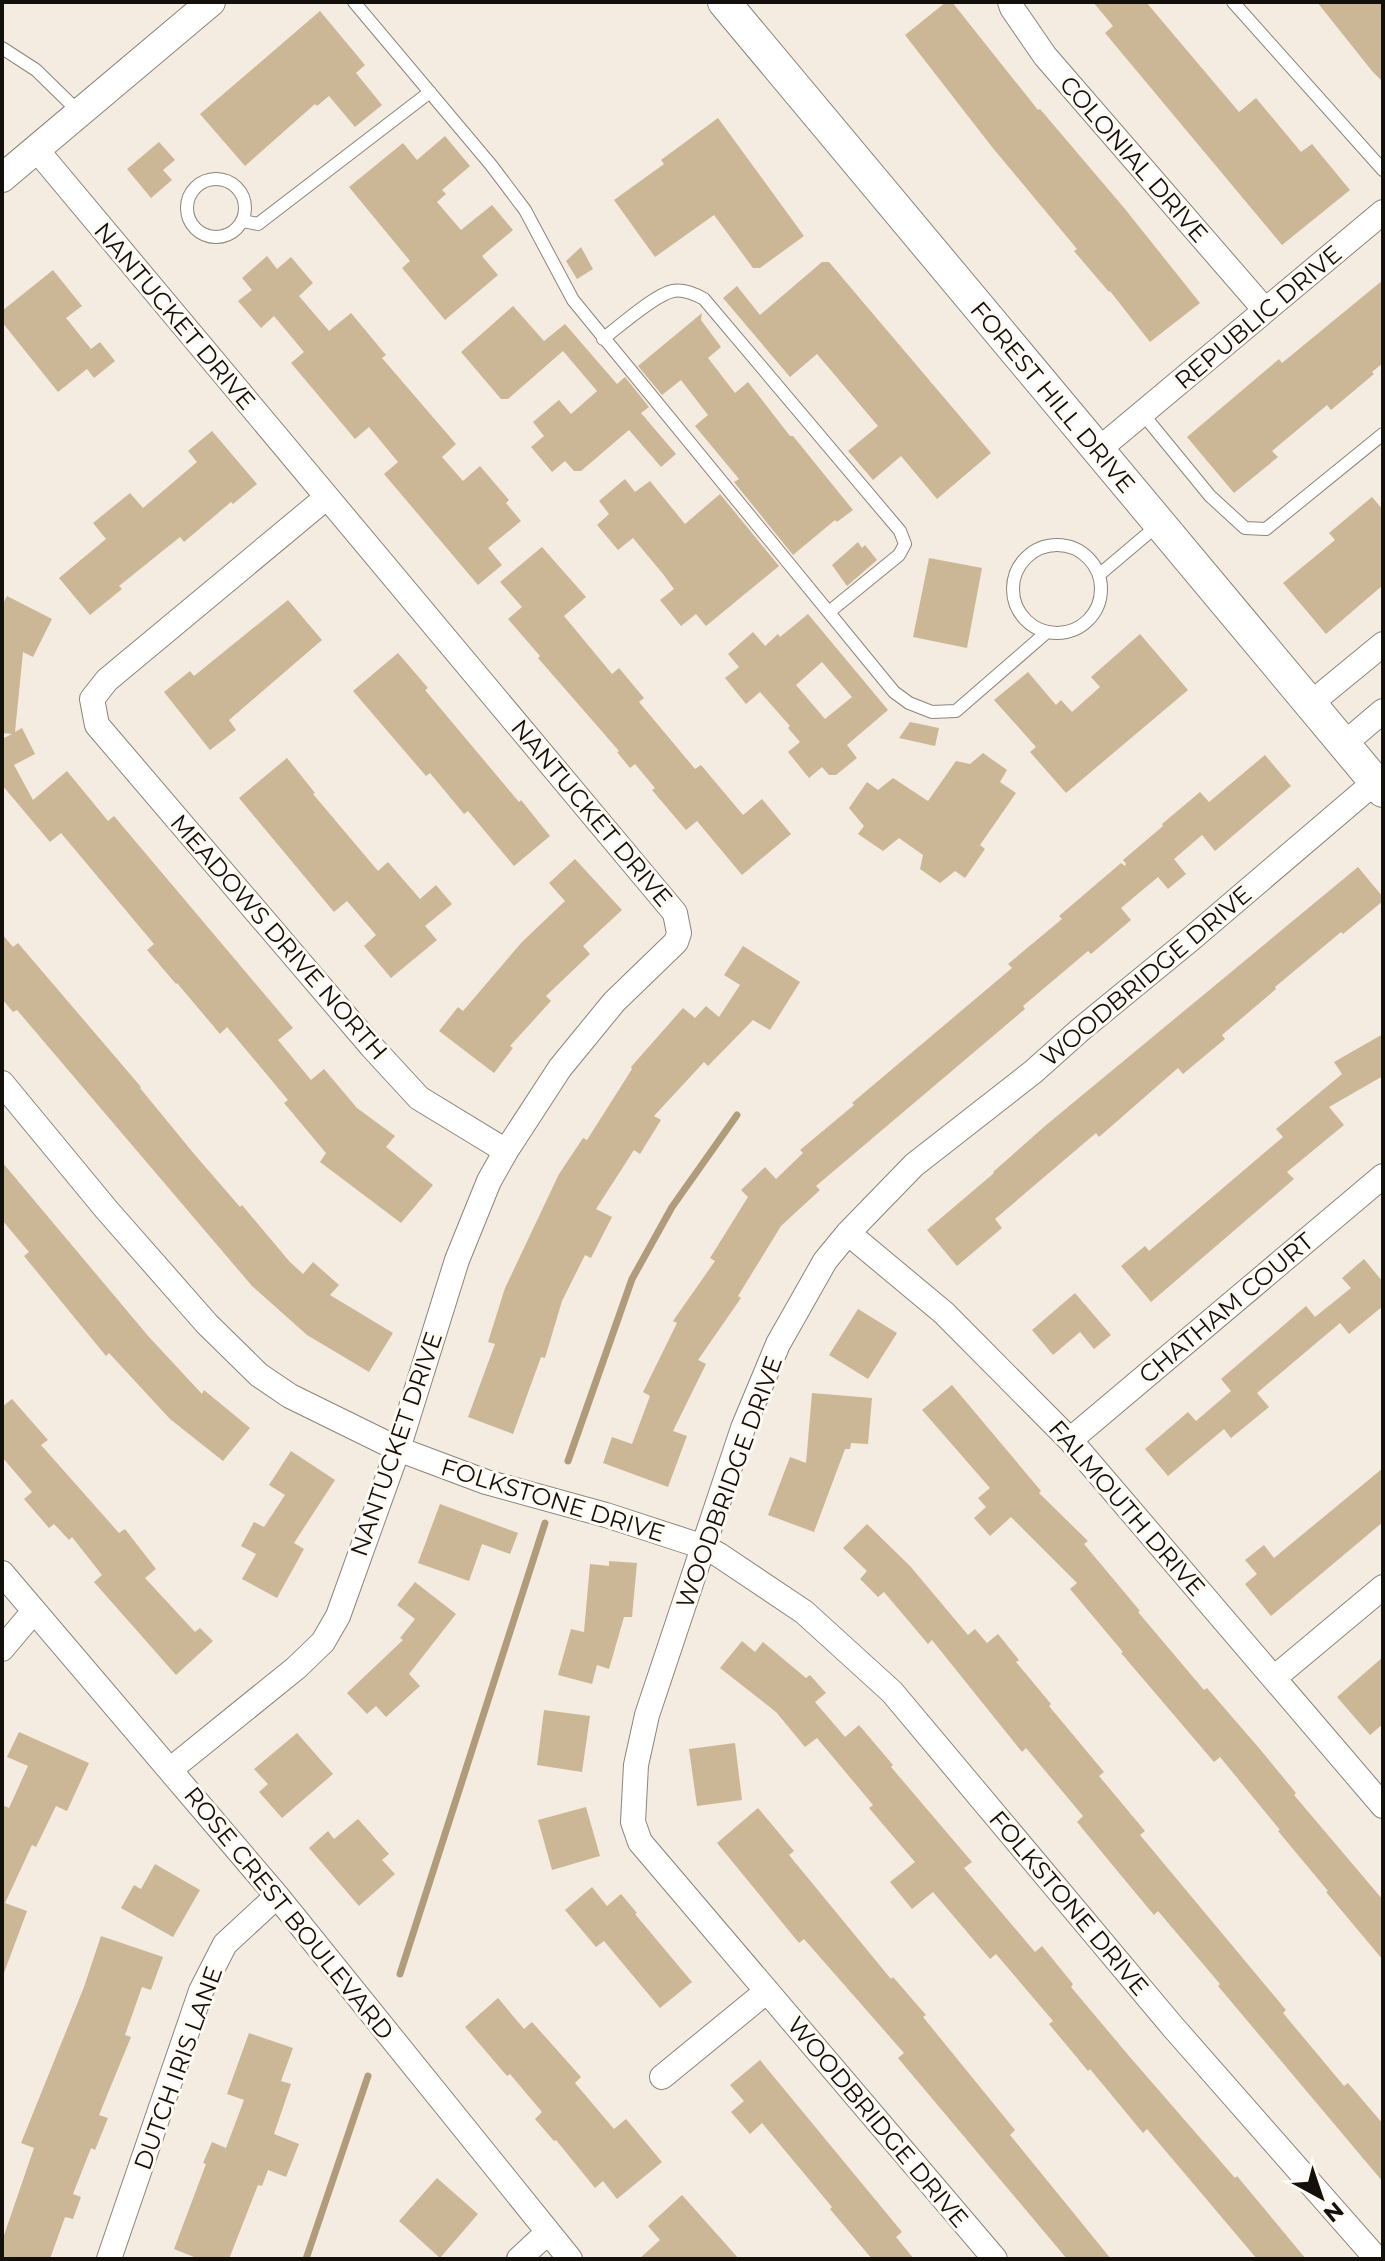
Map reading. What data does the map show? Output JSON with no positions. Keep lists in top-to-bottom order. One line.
{"streets":{"main road":["FOREST HILL DRIVE"],"street":["COLONIAL DRIVE","NANTUCKET DRIVE","REPUBLIC DRIVE","MEADOWS DRIVE NORTH","WOODBRIDGE DRIVE","CHATHAM COURT","FOLKSTONE DRIVE","FALMOUTH DRIVE","ROSE CREST BOULEVARD","DUTCH IRIS LANE"]},"crossings":[["COLONIAL DRIVE","REPUBLIC DRIVE"],["NANTUCKET DRIVE","MEADOWS DRIVE NORTH"],["NANTUCKET DRIVE","FOLKSTONE DRIVE"],["NANTUCKET DRIVE","ROSE CREST BOULEVARD"],["FOREST HILL DRIVE","WOODBRIDGE DRIVE"],["WOODBRIDGE DRIVE","FOLKSTONE DRIVE"],["WOODBRIDGE DRIVE","FALMOUTH DRIVE"],["CHATHAM COURT","FALMOUTH DRIVE"],["ROSE CREST BOULEVARD","DUTCH IRIS LANE"]],"north":"bottom right"}
